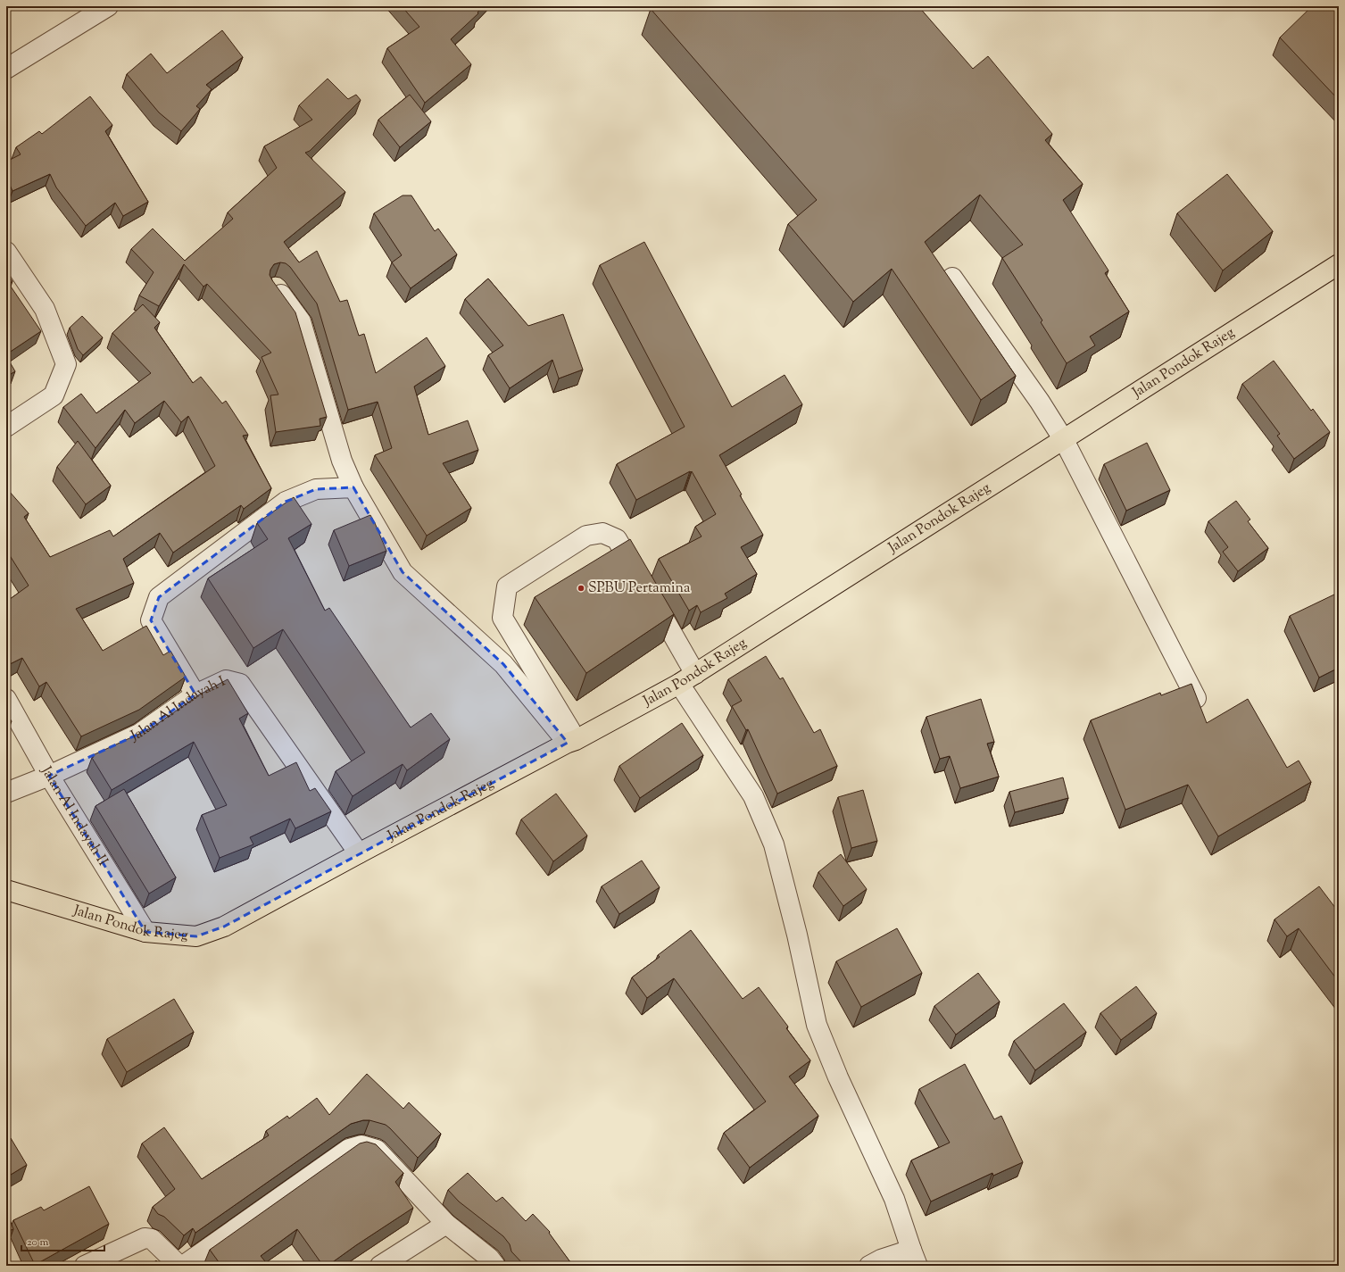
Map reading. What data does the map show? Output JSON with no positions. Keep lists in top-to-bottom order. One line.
{"streets":{"main road":["Jalan Pondok Rajeg"],"street":["Jalan Al Indayah I","Jalan Al Indayah II"]},"crossings":[["Jalan Pondok Rajeg","Jalan Al Indayah I"],["Jalan Pondok Rajeg","Jalan Al Indayah II"],["Jalan Al Indayah I","Jalan Al Indayah II"]],"places":["SPBU Pertamina"],"scale_bar":"20 m"}
